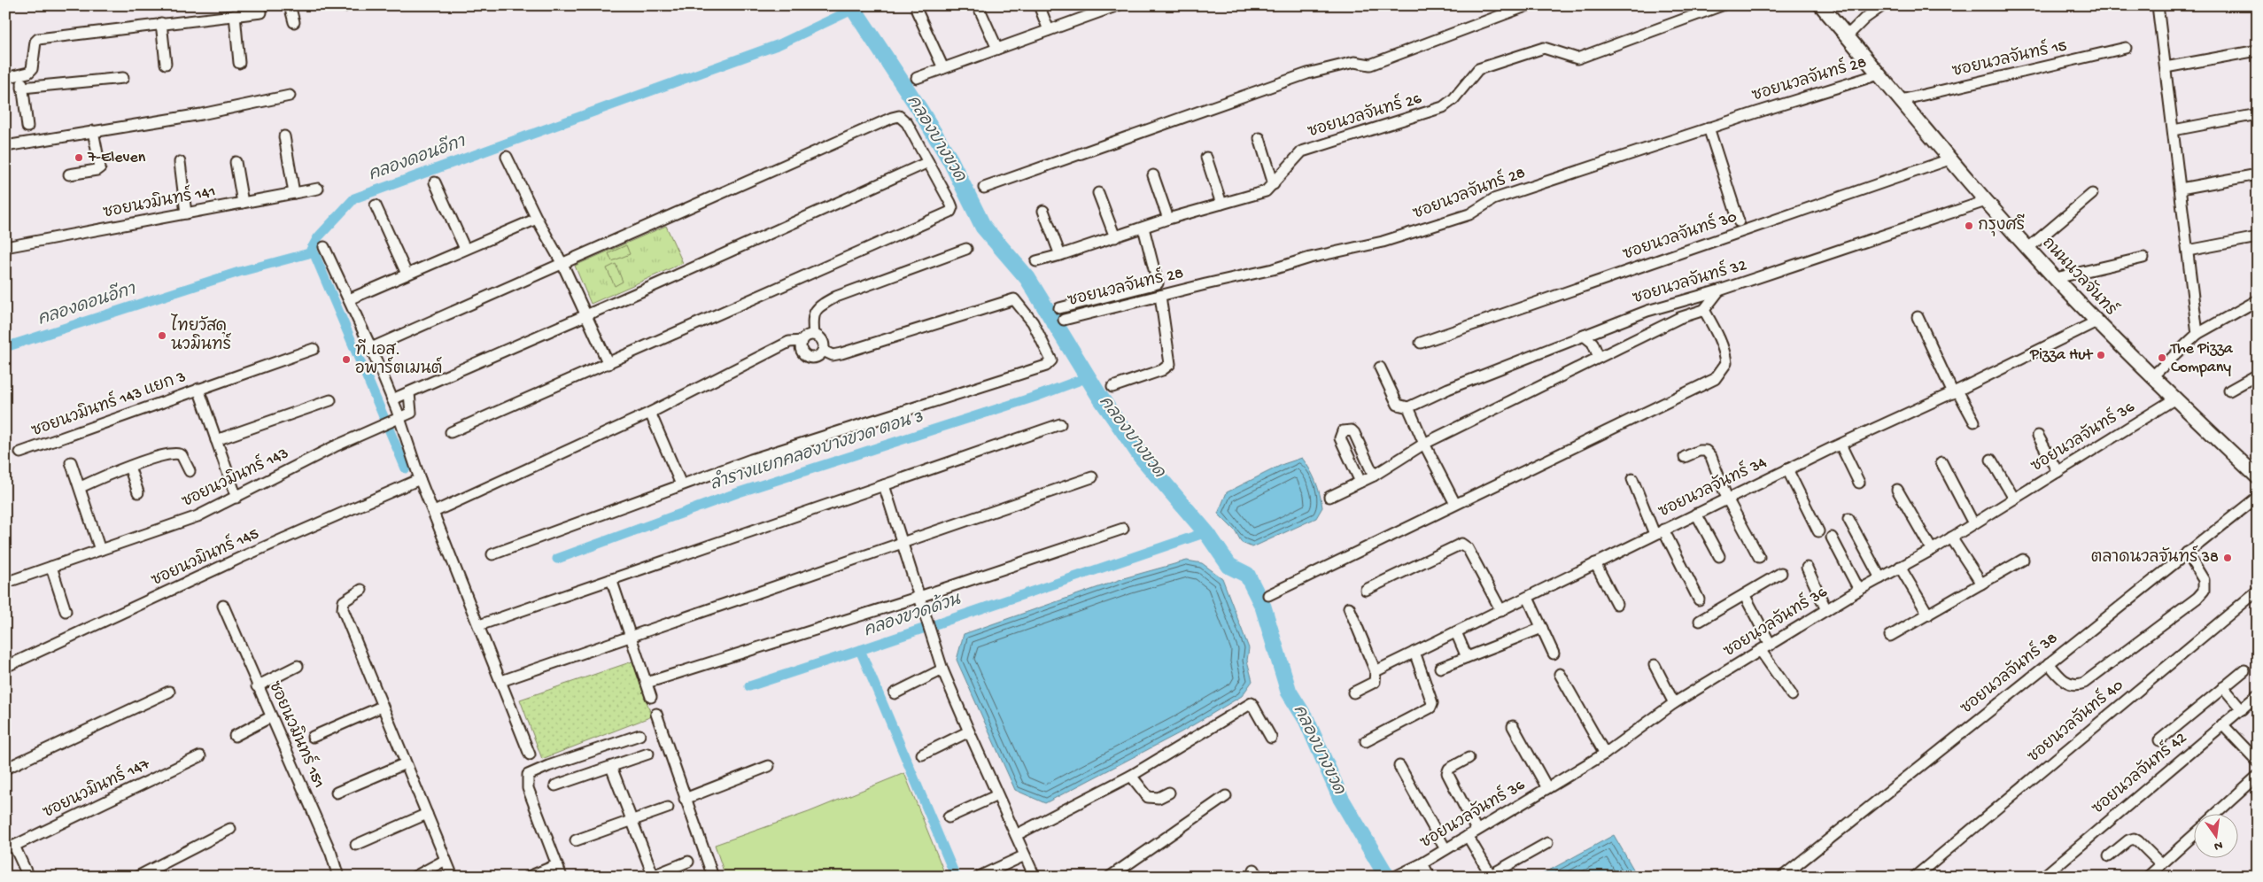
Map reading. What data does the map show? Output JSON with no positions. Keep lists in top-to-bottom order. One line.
{"streets":{"main road":["ถนนนวลจันทร์"],"street":["ซอยนวลจันทร์ 15","ซอยนวลจันทร์ 28","ซอยนวลจันทร์ 26","ซอยนวมินทร์ 141","ซอยนวลจันทร์ 30","ซอยนวลจันทร์ 32","ซอยนวมินทร์ 143 แยก 3","ซอยนวลจันทร์ 36","ซอยนวมินทร์ 143","ซอยนวลจันทร์ 34","ซอยนวมินทร์ 145","ซอยนวลจันทร์ 38","ซอยนวลจันทร์ 40","ซอยนวมินทร์ 151","ซอยนวลจันทร์ 42","ซอยนวมินทร์ 147"]},"crossings":[["ซอยนวลจันทร์ 15","ถนนนวลจันทร์"],["ซอยนวลจันทร์ 28","ถนนนวลจันทร์"],["ซอยนวลจันทร์ 30","ถนนนวลจันทร์"],["ถนนนวลจันทร์","ซอยนวลจันทร์ 32"],["ถนนนวลจันทร์","ซอยนวลจันทร์ 36"],["ถนนนวลจันทร์","ซอยนวลจันทร์ 34"],["ซอยนวมินทร์ 143 แยก 3","ซอยนวมินทร์ 143"]],"water":["คลองบางขวด","คลองดอนอีกา","ลำรางแยกคลองบางขวด ตอน 3","คลองขวดด้วน"],"places":["7-Eleven","กรุงศรี","ไทยวัสดุ นวมินทร์","Pizza Hut","The Pizza Company","ที.เอส. อพาร์ตเมนต์","ตลาดนวลจันทร์ 38"],"north":"bottom"}
